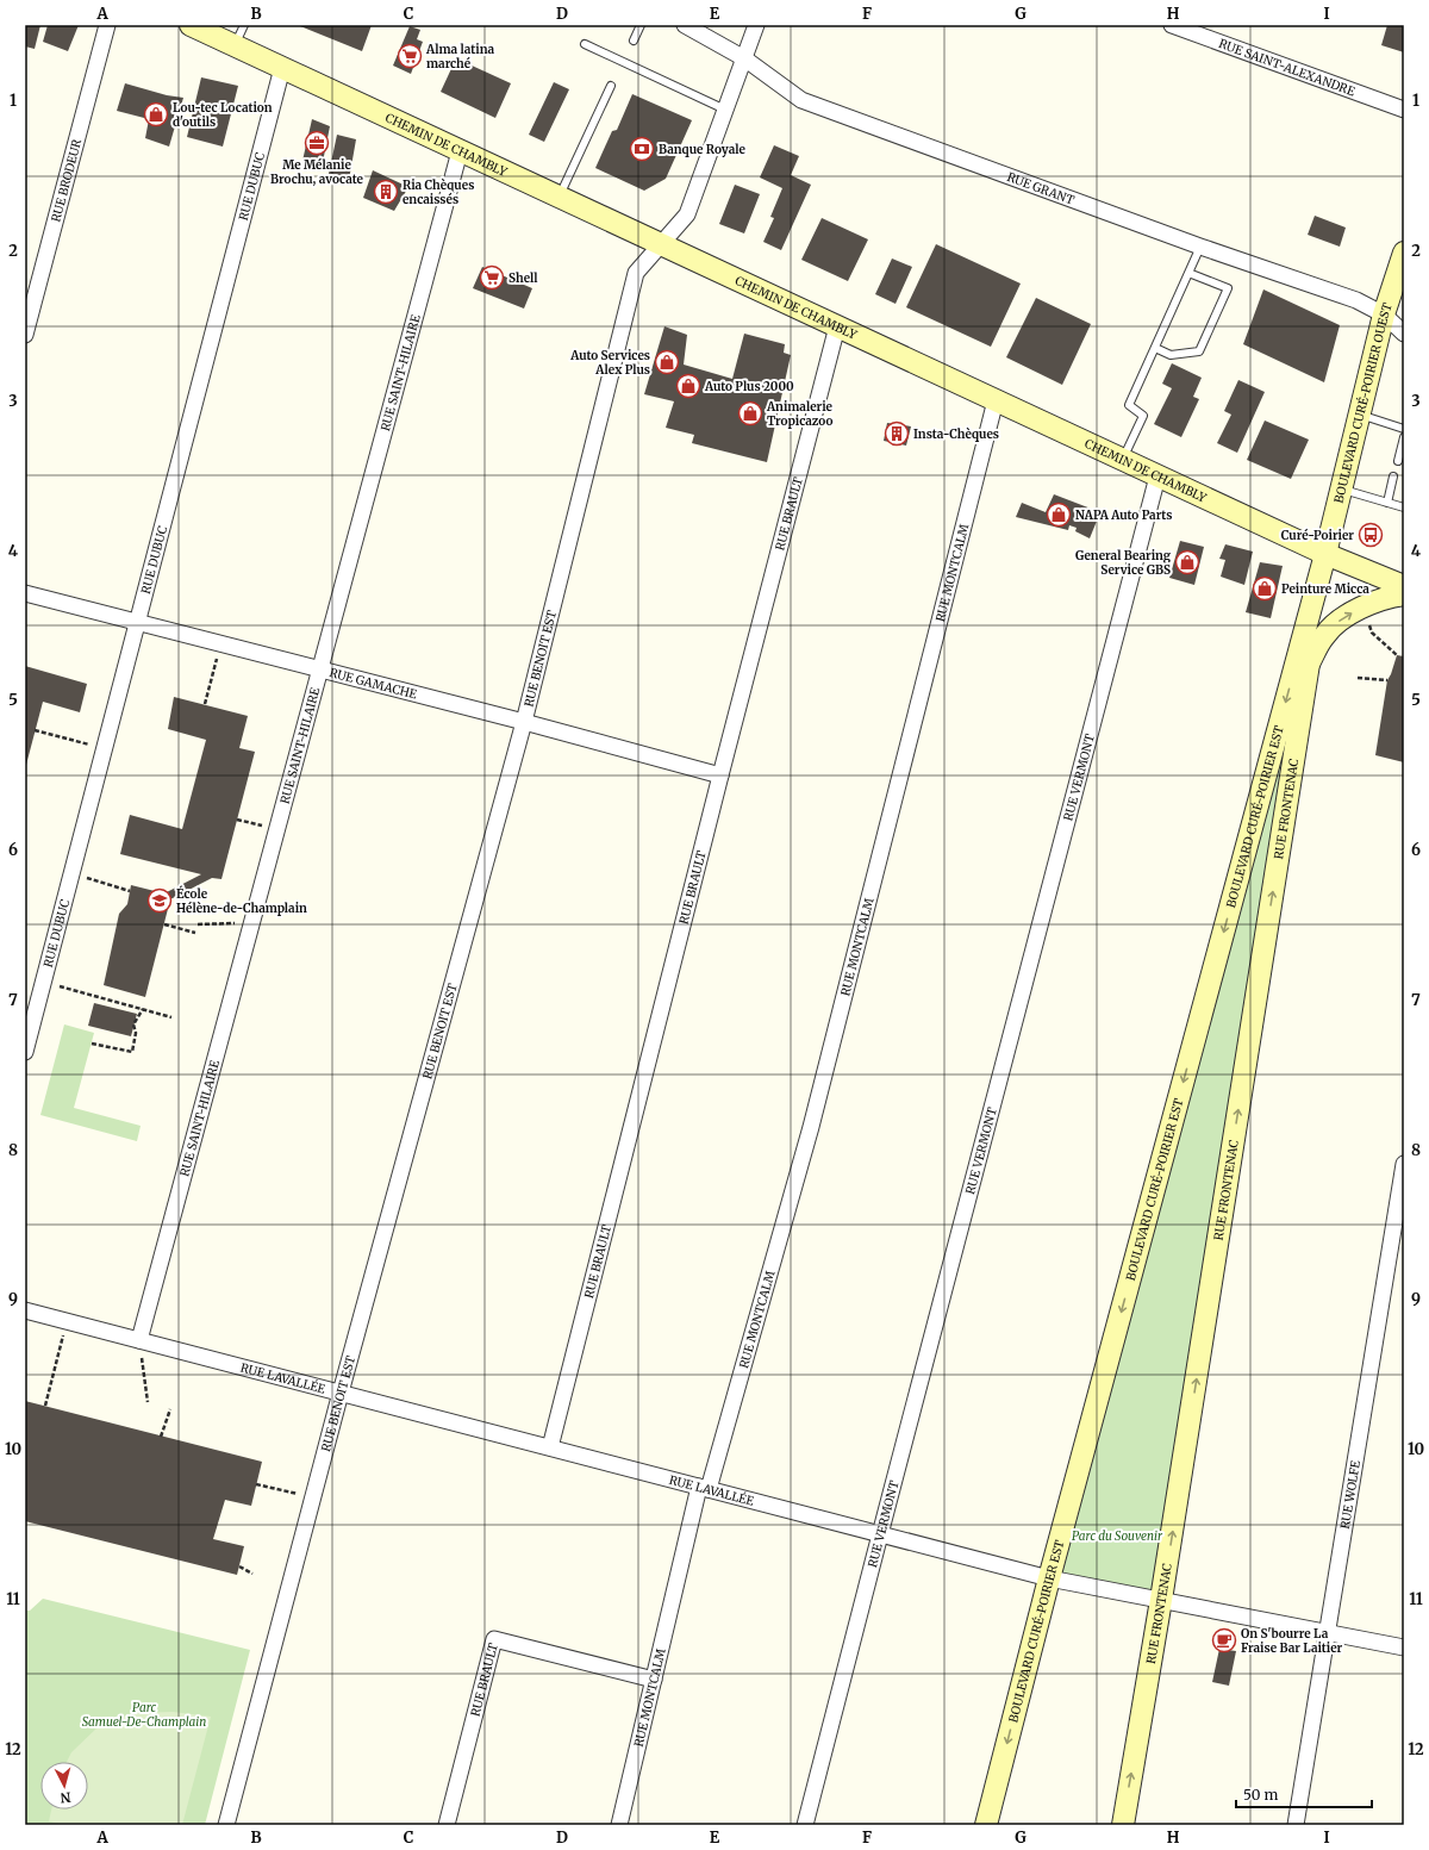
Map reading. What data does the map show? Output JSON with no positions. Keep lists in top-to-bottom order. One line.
{"streets":{"main road":["CHEMIN DE CHAMBLY","BOULEVARD CURÉ-POIRIER OUEST","RUE FRONTENAC","BOULEVARD CURÉ-POIRIER EST"],"street":["RUE SAINT-ALEXANDRE","RUE BRODEUR","RUE DUBUC","RUE GRANT","RUE SAINT-HILAIRE","RUE BRAULT","RUE MONTCALM","RUE BENOIT EST","RUE GAMACHE","RUE VERMONT","RUE LAVALLÉE","RUE WOLFE"]},"crossings":[["CHEMIN DE CHAMBLY","RUE DUBUC"],["CHEMIN DE CHAMBLY","RUE SAINT-HILAIRE"],["CHEMIN DE CHAMBLY","BOULEVARD CURÉ-POIRIER OUEST"],["CHEMIN DE CHAMBLY","RUE BRAULT"],["CHEMIN DE CHAMBLY","RUE MONTCALM"],["CHEMIN DE CHAMBLY","RUE BENOIT EST"],["CHEMIN DE CHAMBLY","RUE VERMONT"],["CHEMIN DE CHAMBLY","RUE FRONTENAC"],["CHEMIN DE CHAMBLY","BOULEVARD CURÉ-POIRIER EST"],["RUE DUBUC","RUE GAMACHE"],["RUE GRANT","BOULEVARD CURÉ-POIRIER OUEST"],["RUE GRANT","RUE BENOIT EST"],["RUE SAINT-HILAIRE","RUE GAMACHE"],["RUE SAINT-HILAIRE","RUE LAVALLÉE"],["BOULEVARD CURÉ-POIRIER OUEST","RUE FRONTENAC"],["BOULEVARD CURÉ-POIRIER OUEST","BOULEVARD CURÉ-POIRIER EST"],["RUE BRAULT","RUE MONTCALM"],["RUE BRAULT","RUE GAMACHE"],["RUE BRAULT","RUE LAVALLÉE"],["RUE MONTCALM","RUE LAVALLÉE"],["RUE BENOIT EST","RUE GAMACHE"],["RUE BENOIT EST","RUE LAVALLÉE"],["RUE VERMONT","RUE LAVALLÉE"],["RUE FRONTENAC","BOULEVARD CURÉ-POIRIER EST"],["RUE FRONTENAC","RUE LAVALLÉE"],["BOULEVARD CURÉ-POIRIER EST","RUE LAVALLÉE"],["RUE LAVALLÉE","RUE WOLFE"]],"one_way":["RUE FRONTENAC","BOULEVARD CURÉ-POIRIER EST"],"parks":["Parc du Souvenir","Parc Samuel-De-Champlain"],"places":{"supermarket":["Alma latina marché","Shell"],"shop":["Lou-tec Location d'outils","Auto Services Alex Plus","Auto Plus 2000","Animalerie Tropicazoo","NAPA Auto Parts","General Bearing Service GBS","Peinture Micca"],"office":["Me Mélanie Brochu, avocate"],"bank":["Banque Royale"],"building":["Ria Chèques encaissés","Insta-Chèques"],"bus stop":["Curé-Poirier"],"school or university":["École Hélène-de-Champlain"],"cafe":["On S'bourre La Fraise Bar Laitier"]},"scale_bar":"50 m","north":"bottom","grid":{"columns":["A","B","C","D","E","F","G","H","I"],"rows":["1","2","3","4","5","6","7","8","9","10","11","12"]}}
